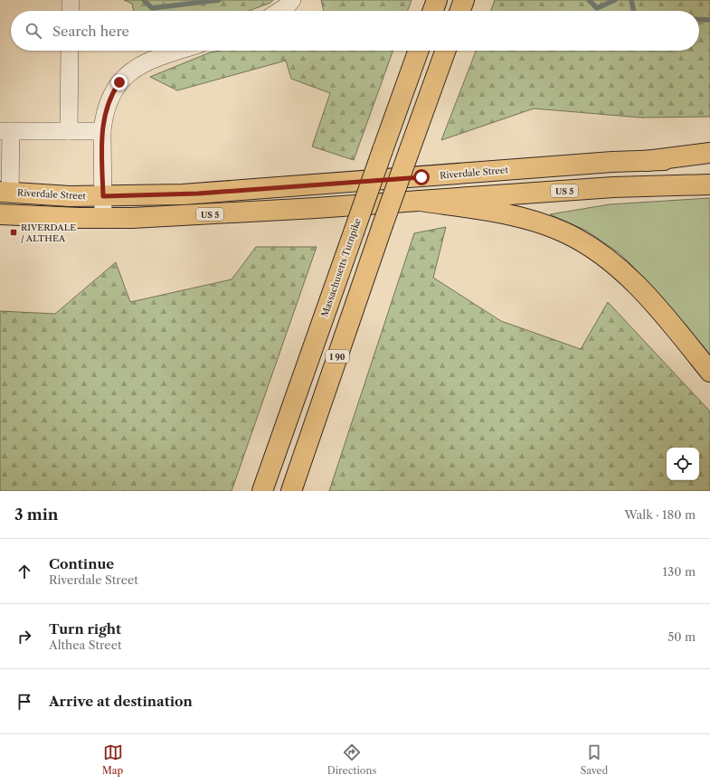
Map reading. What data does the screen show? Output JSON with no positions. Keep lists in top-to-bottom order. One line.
{"streets":{"main road":["Riverdale Street","US 5","Massachusetts Turnpike","I 90"]},"places":{"transit":["RIVERDALE / ALTHEA"]},"page":{"search":"Search here","heading":["3 min","Walk · 180 m"],"list":[["Continue","Riverdale Street","130 m"],["Turn right","Althea Street","50 m"],"Arrive at destination"],"nav":["Map","Directions","Saved"]}}
